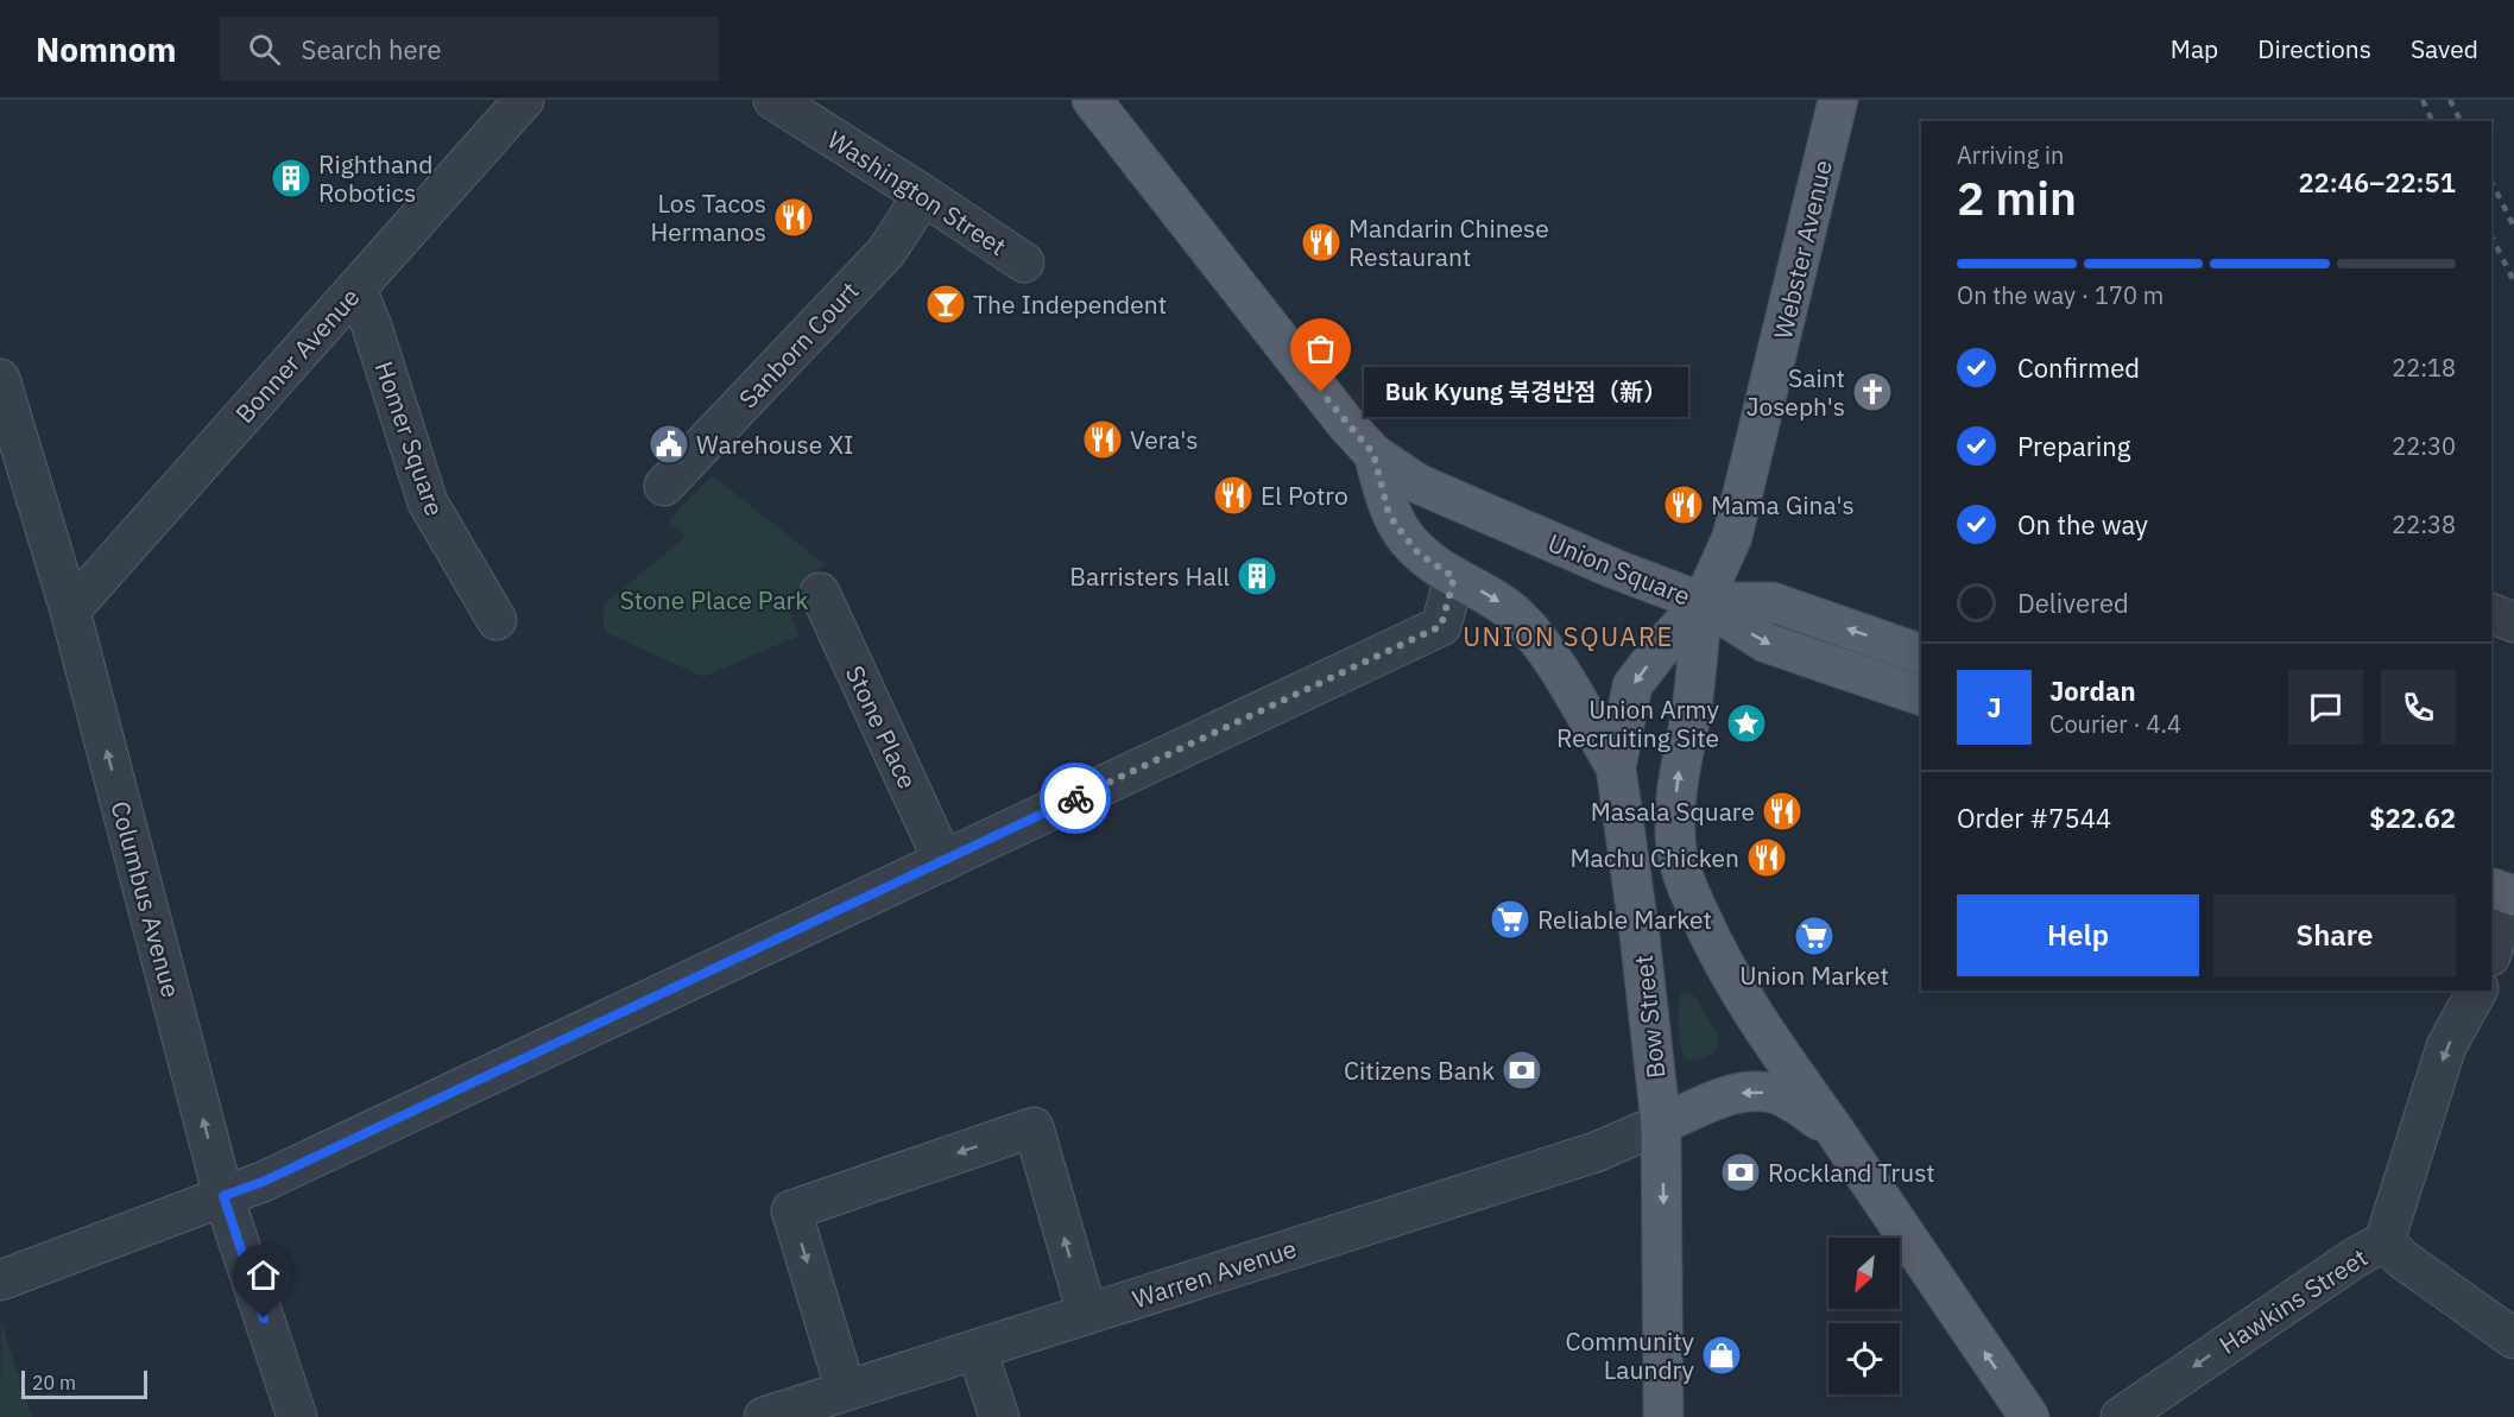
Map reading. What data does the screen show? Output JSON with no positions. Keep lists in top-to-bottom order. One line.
{"streets":{"main road":["Webster Avenue","Union Square","Bow Street"],"street":["Washington Street","Sanborn Court","Bonner Avenue","Homer Square","Stone Place","Columbus Avenue","Warren Avenue","Hawkins Street"]},"crossings":[["Washington Street","Sanborn Court"],["Webster Avenue","Union Square"],["Webster Avenue","Bow Street"],["Bonner Avenue","Homer Square"],["Bonner Avenue","Columbus Avenue"],["Union Square","Bow Street"],["Bow Street","Warren Avenue"]],"one_way":["Union Square","Columbus Avenue","Bow Street","Hawkins Street"],"districts":["UNION SQUARE"],"parks":["Stone Place Park"],"places":{"building":["Righthand Robotics","Barristers Hall"],"restaurant":["Los Tacos Hermanos","Mandarin Chinese Restaurant","Vera's","El Potro","Mama Gina's","Masala Square","Machu Chicken"],"bar":["The Independent"],"other":["Buk Kyung 북경반점（新）"],"church":["Saint Joseph's"],"public building":["Warehouse XI"],"place":["Union Army Recruiting Site"],"supermarket":["Reliable Market","Union Market"],"bank":["Citizens Bank","Rockland Trust"],"shop":["Community Laundry"]},"scale_bar":"20 m","north":"bottom left","page":{"header":"Nomnom","search":"Search here","nav":["Map","Directions","Saved"],"heading":["2 min","Arriving in","22:46–22:51"],"panel":["Jordan","Courier · 4.4","Order #7544","$22.62"],"bar":"On the way · 170 m","list":[["Confirmed","22:18"],["Preparing","22:30"],["On the way","22:38"],"Delivered"],"bubble":"Buk Kyung 북경반점（新）","round":"J","buttons":["Help","Share"],"scale":"20 m"}}
